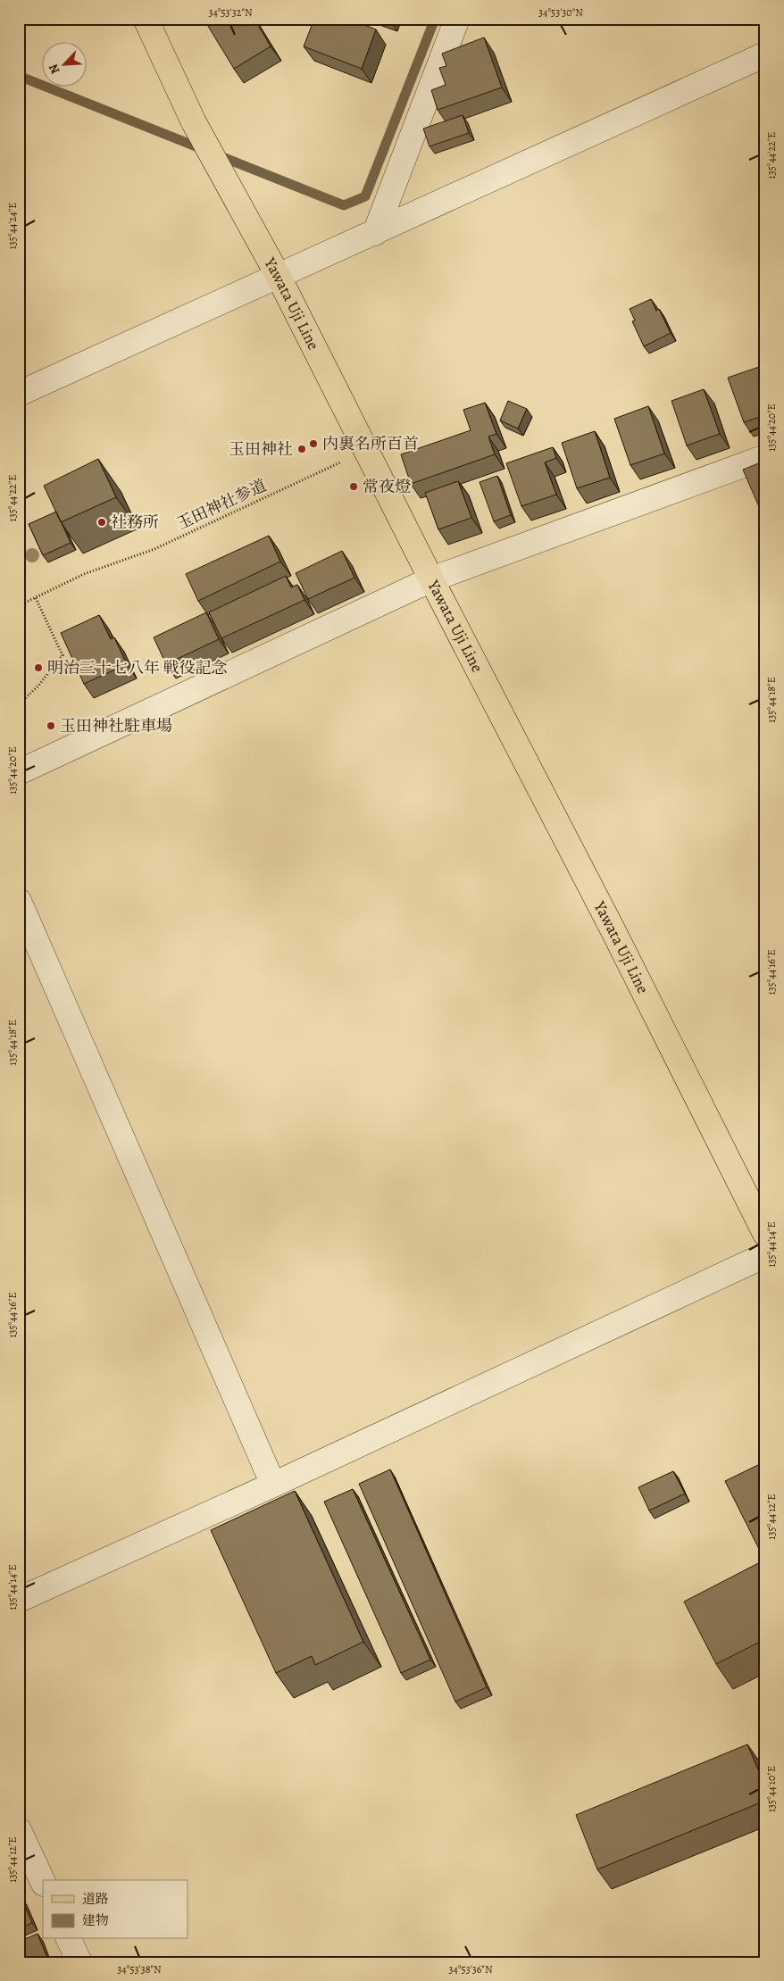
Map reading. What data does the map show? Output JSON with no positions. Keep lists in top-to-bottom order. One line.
{"streets":{"main road":["Yawata Uji Line"],"path":["玉田神社参道"]},"crossings":[["Yawata Uji Line","玉田神社参道"]],"places":["内裏名所百首","玉田神社","常夜燈","社務所","明治三十七八年 戦役記念","玉田神社駐車場"],"legend":["道路","建物"],"north":"bottom left","coordinates":["34°53'32\"N","34°53'30\"N","135°44'22\"E","135°44'24\"E","135°44'20\"E","135°44'18\"E","135°44'16\"E","135°44'14\"E","135°44'12\"E","135°44'10\"E","34°53'38\"N","34°53'36\"N"]}
